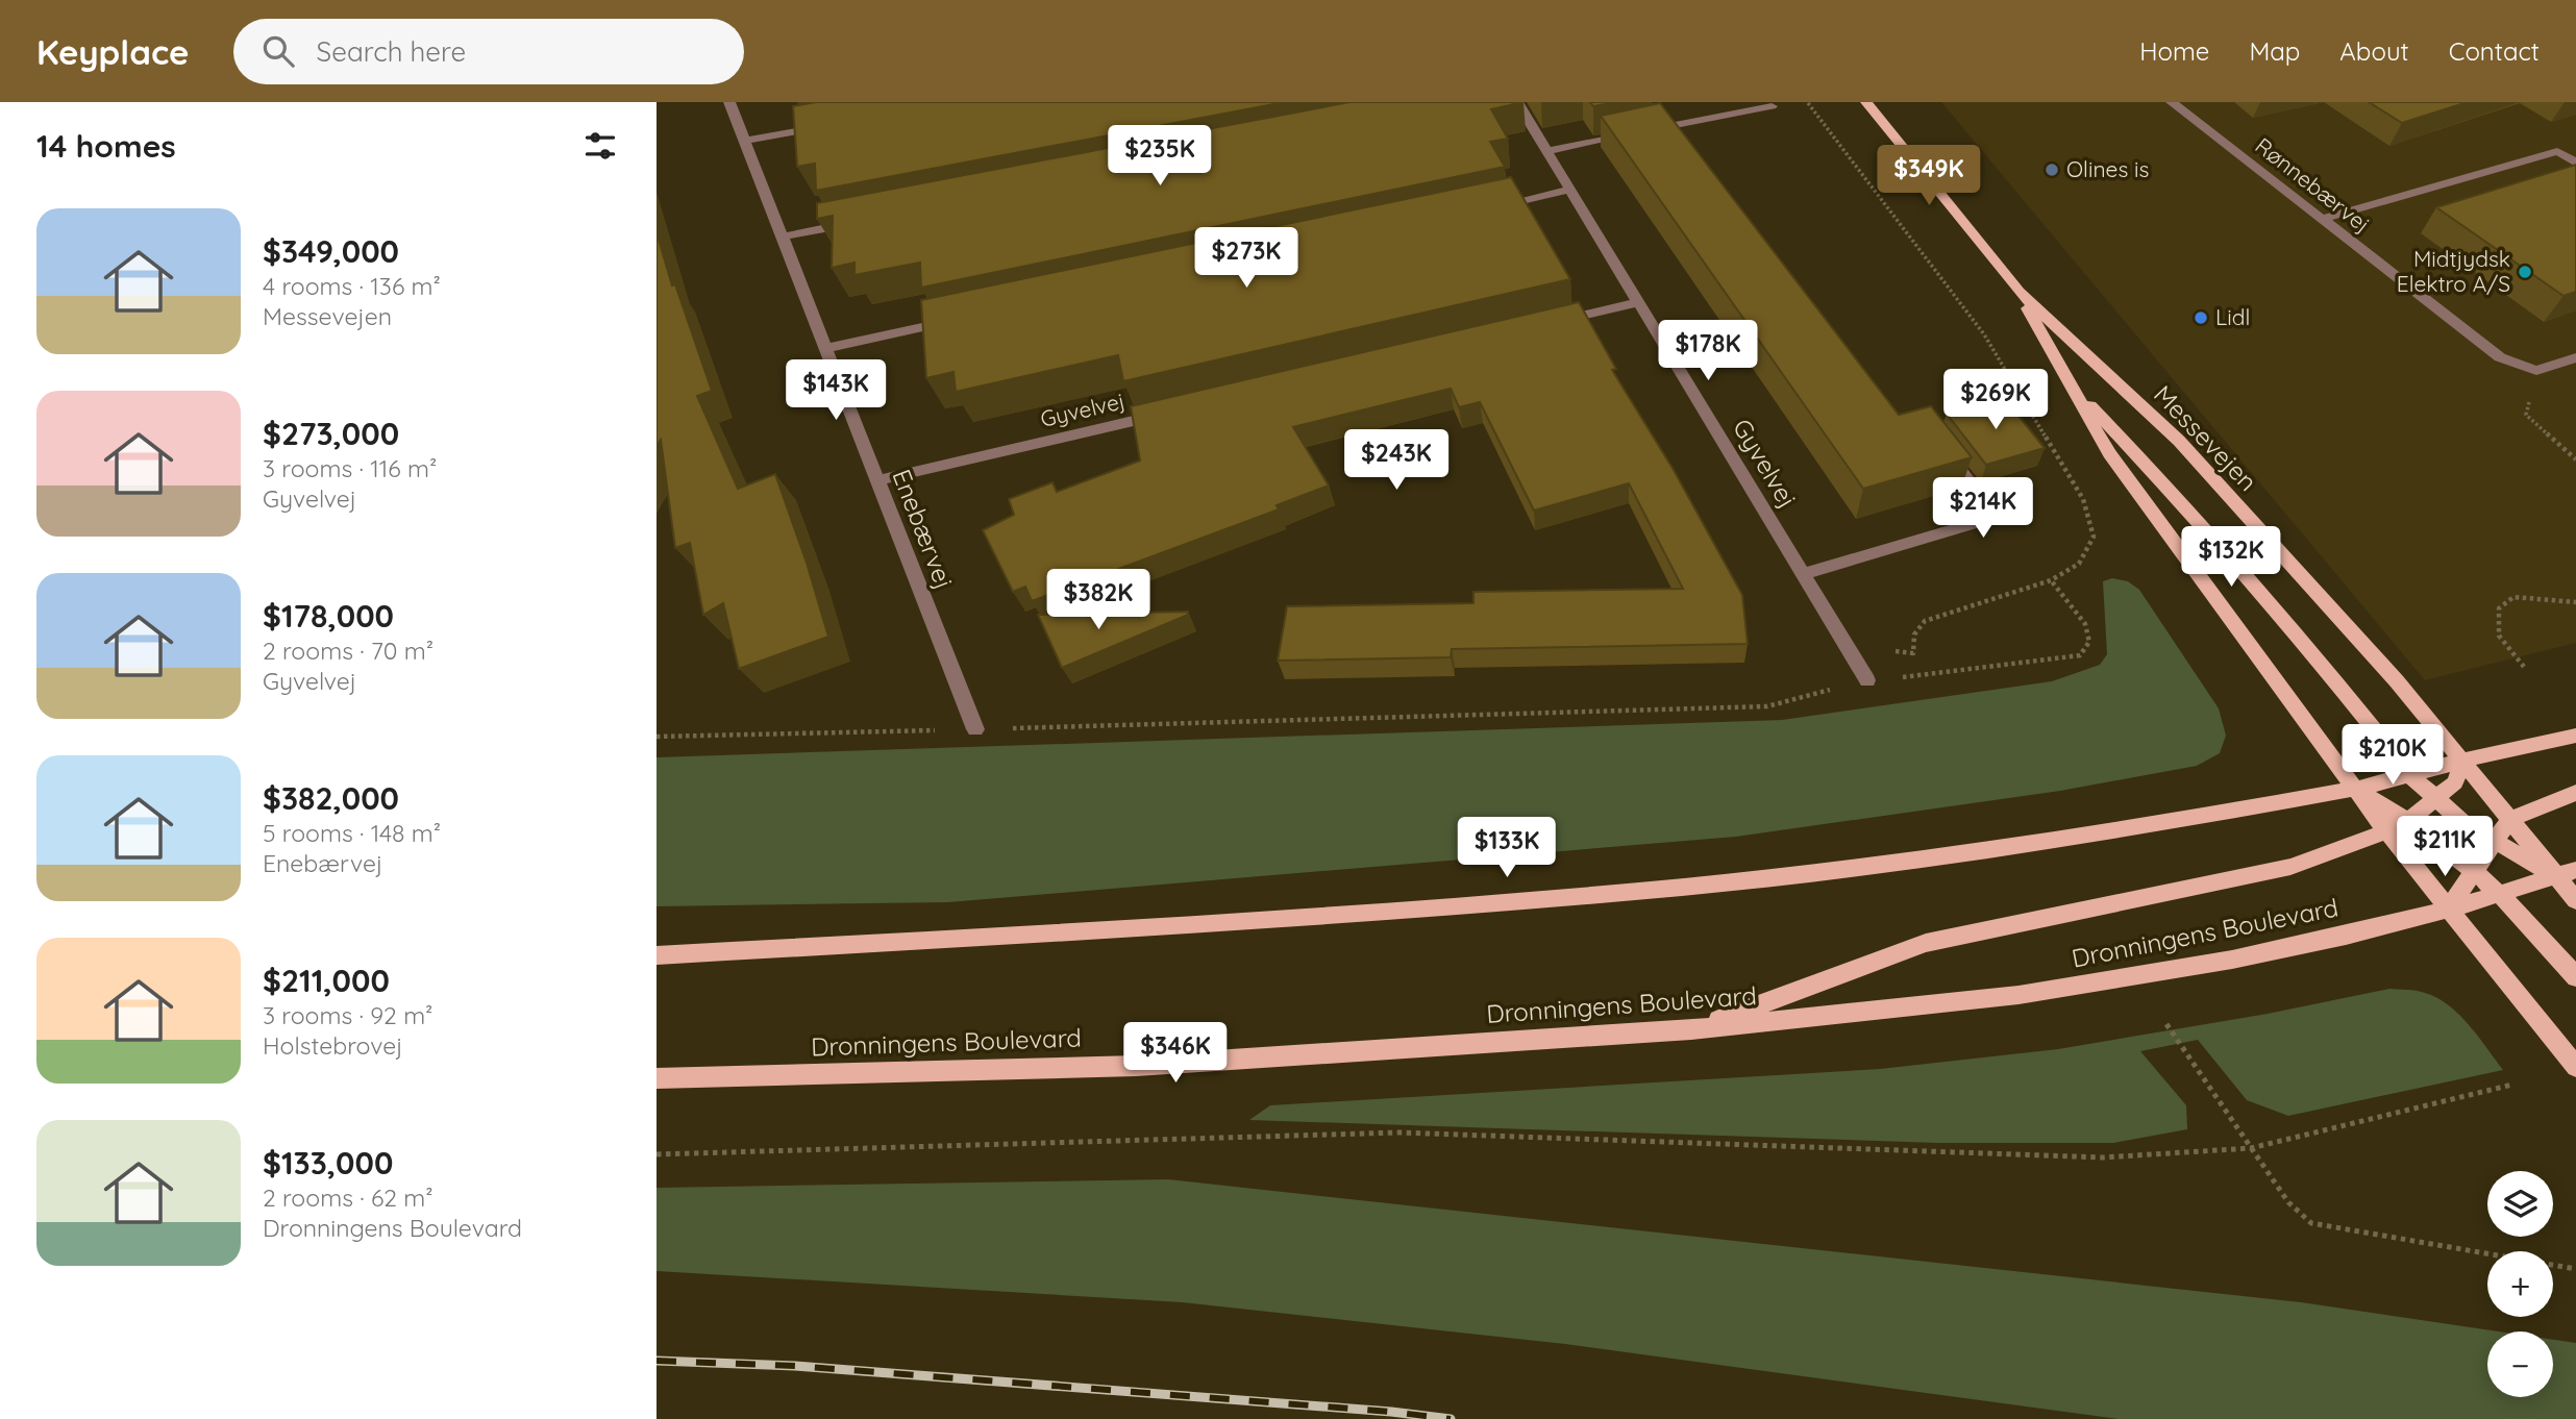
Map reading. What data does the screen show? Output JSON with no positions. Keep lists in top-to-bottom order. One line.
{"streets":{"main road":["Messevejen","Dronningens Boulevard"],"street":["Rønnebærvej","Gyvelvej","Enebærvej"]},"crossings":[["Gyvelvej","Enebærvej"],["Messevejen","Dronningens Boulevard"]],"places":["Olines is","Midtjydsk Elektro A/S","Lidl"],"page":{"header":"Keyplace","search":"Search here","nav":["Home","Map","About","Contact"],"heading":"14 homes","price":["$235K","$349K","$273K","$178K","$143K","$269K","$243K","$214K","$132K","$382K","$210K","$211K","$133K","$346K"],"list":[{"name":"$349,000","note":"4 rooms · 136 m² · Messevejen"},{"name":"$273,000","note":"3 rooms · 116 m² · Gyvelvej"},{"name":"$178,000","note":"2 rooms · 70 m² · Gyvelvej"},{"name":"$382,000","note":"5 rooms · 148 m² · Enebærvej"},{"name":"$211,000","note":"3 rooms · 92 m² · Holstebrovej"},{"name":"$133,000","note":"2 rooms · 62 m² · Dronningens Boulevard"}],"map_buttons":["+","−"]}}
